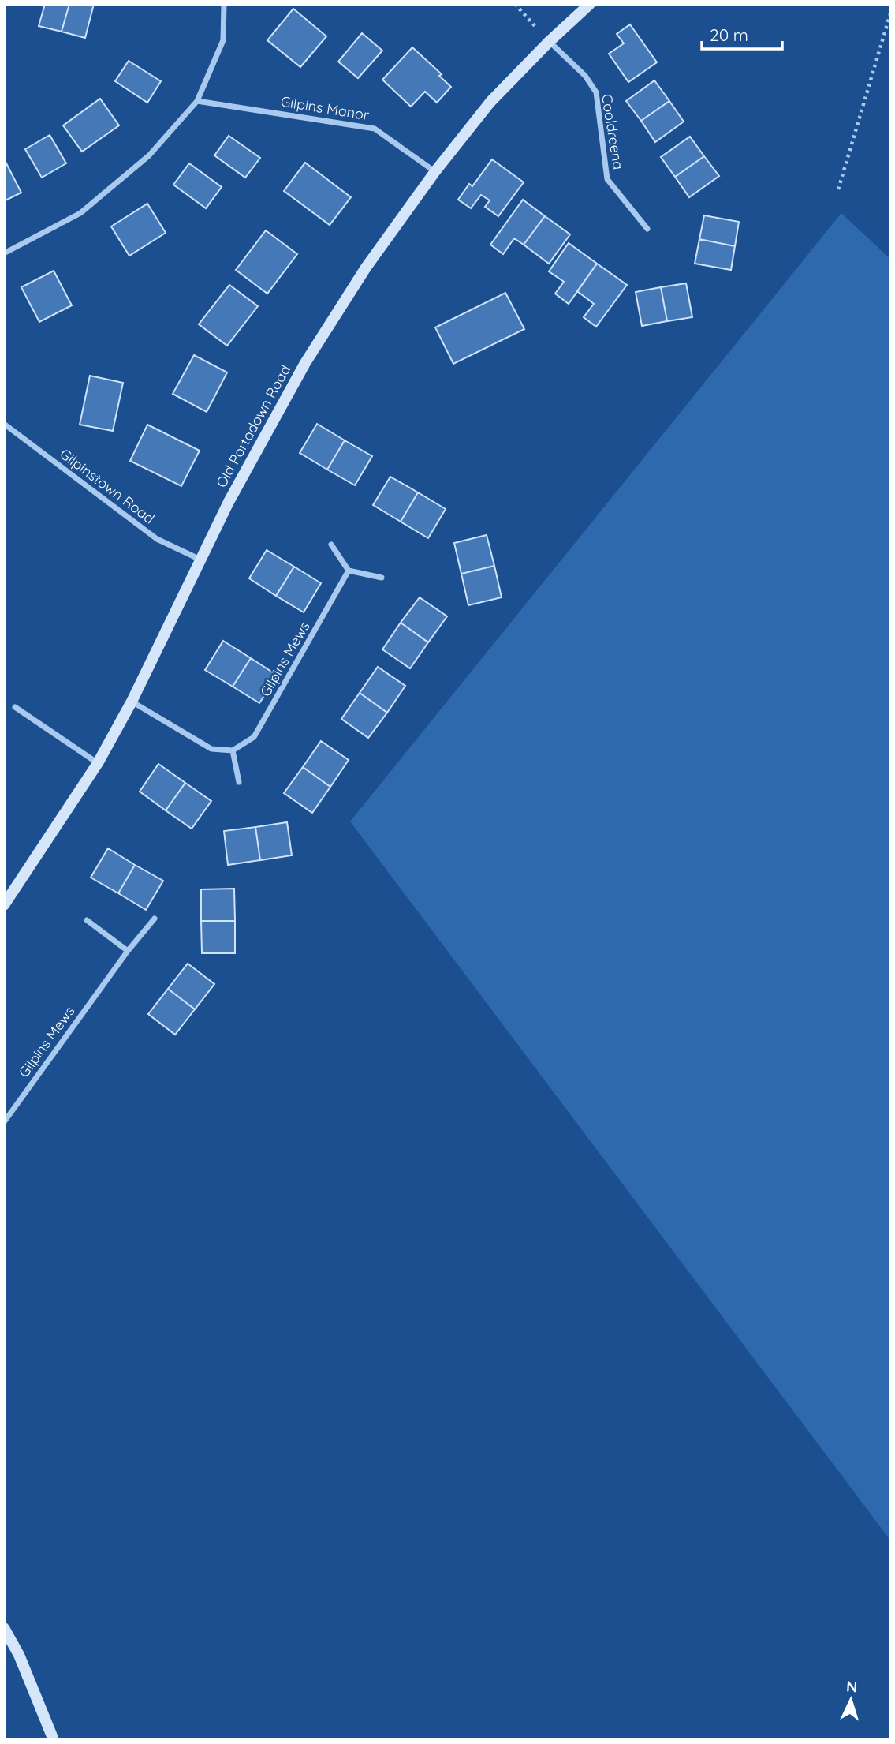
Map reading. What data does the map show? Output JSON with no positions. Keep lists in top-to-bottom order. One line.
{"streets":{"main road":["Old Portadown Road"],"street":["Gilpins Manor","Cooldreena","Gilpinstown Road","Gilpins Mews"]},"crossings":[["Gilpins Manor","Old Portadown Road"],["Cooldreena","Old Portadown Road"],["Old Portadown Road","Gilpinstown Road"]],"scale_bar":"20 m","north":"top"}
